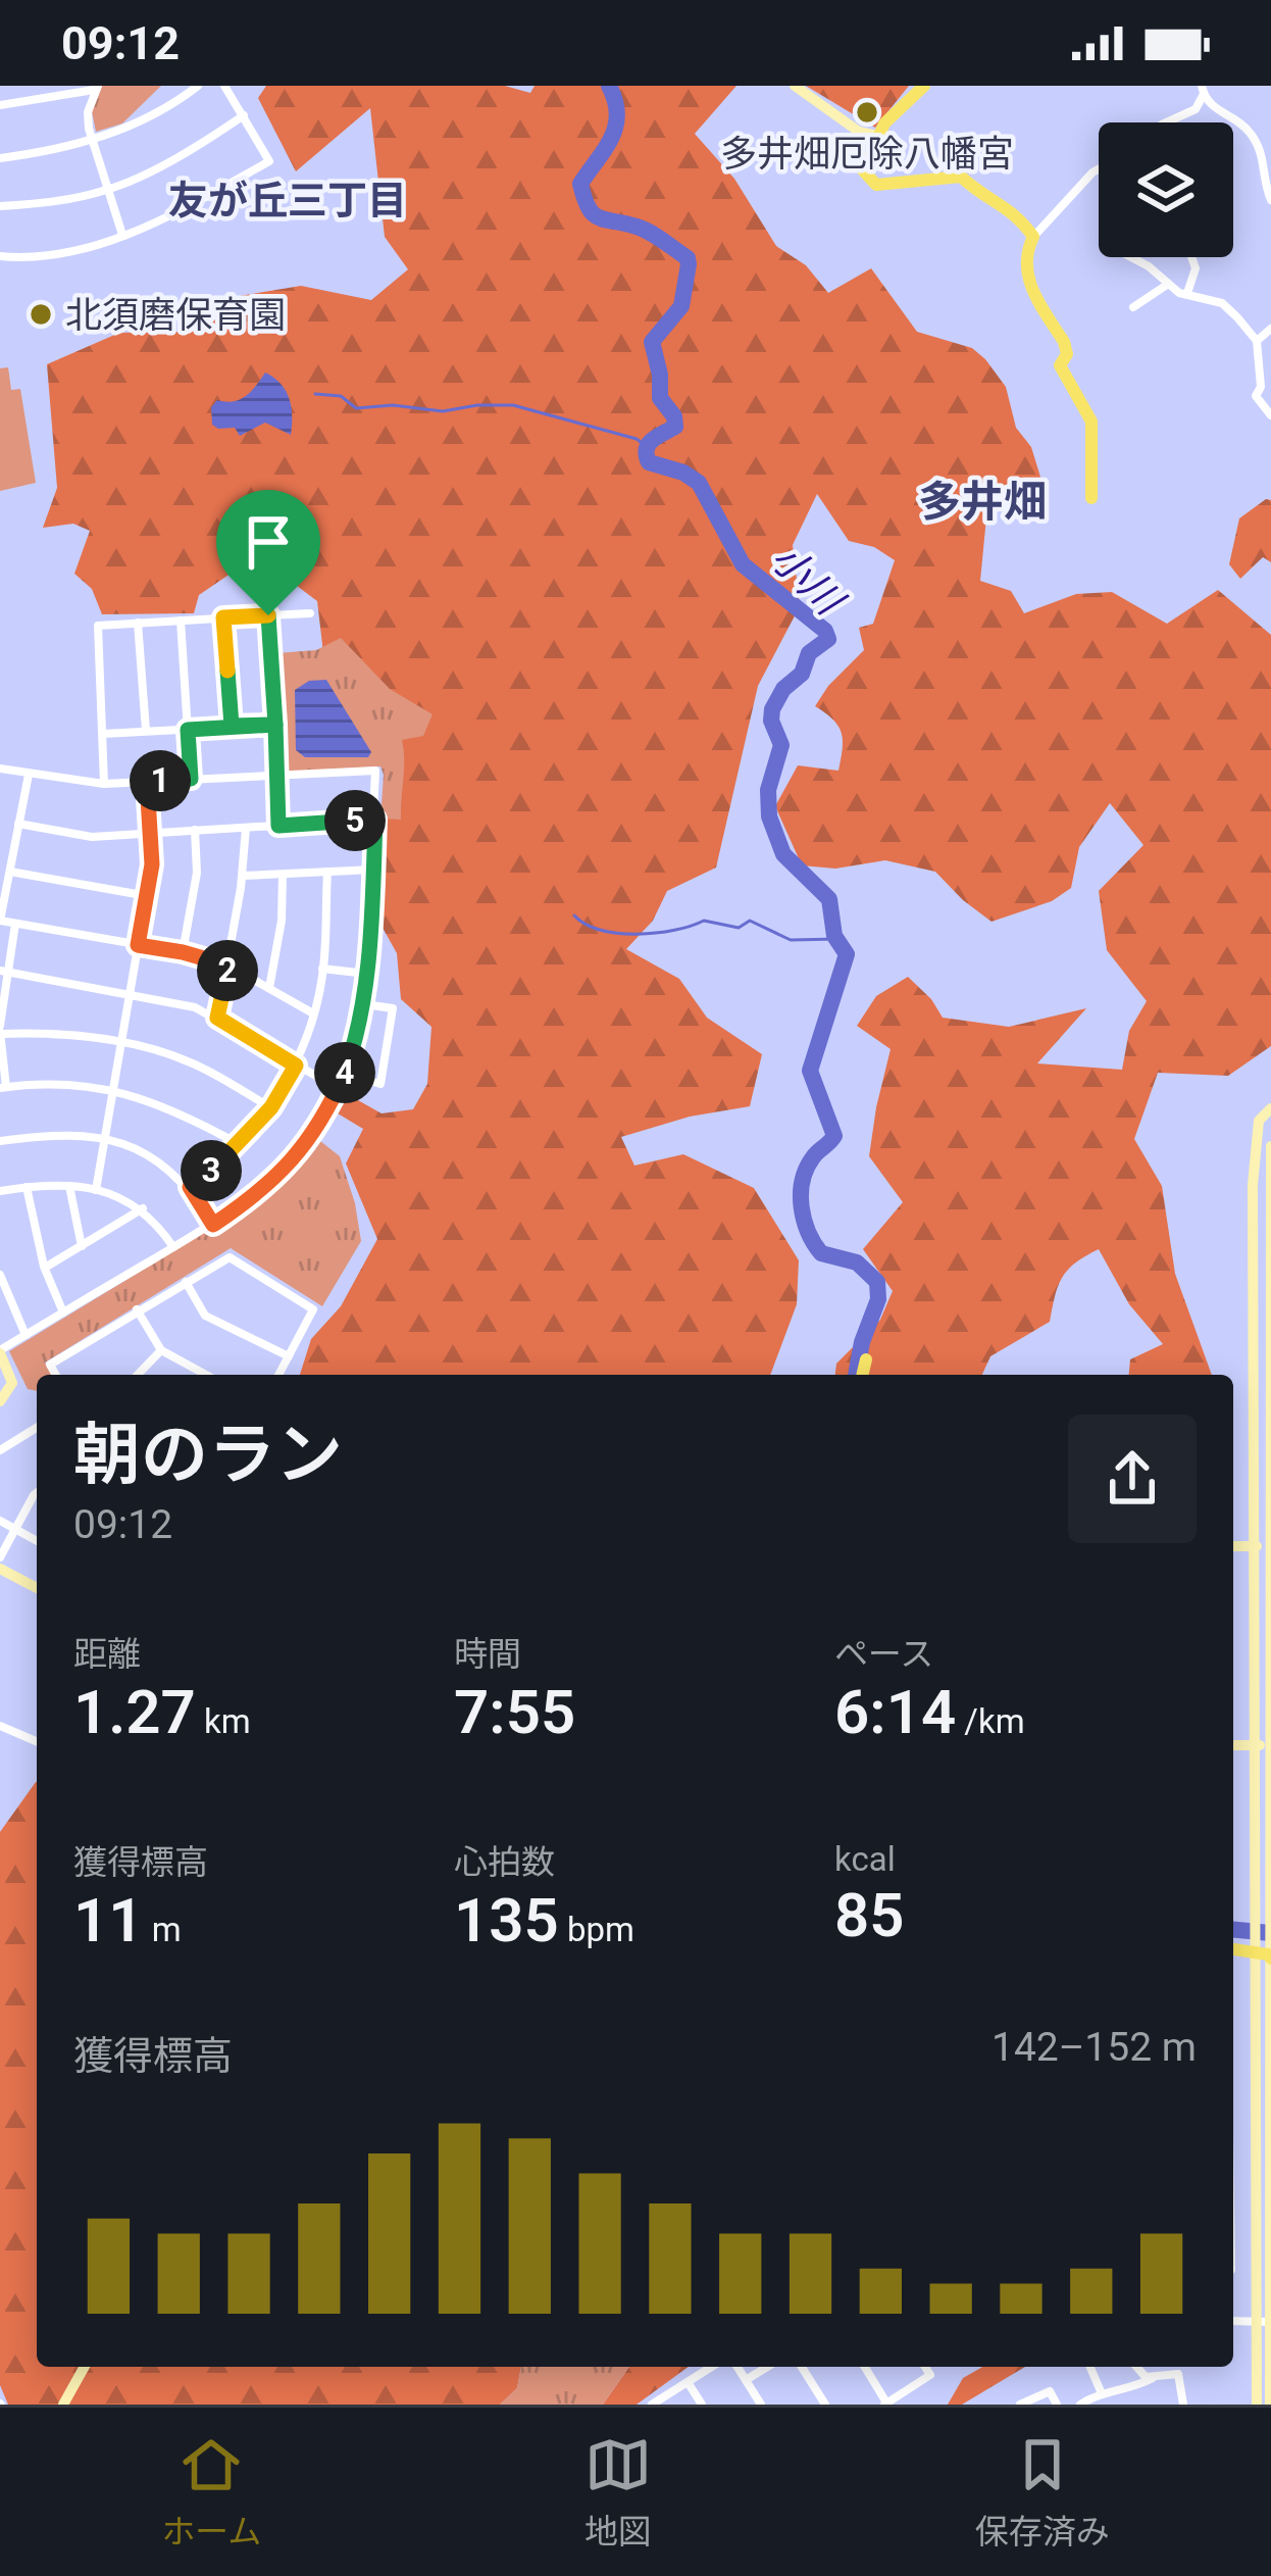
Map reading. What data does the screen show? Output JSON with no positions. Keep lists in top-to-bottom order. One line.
{"districts":["友が丘三丁目","多井畑"],"water":["小川"],"places":["多井畑厄除八幡宮","北須磨保育園"],"page":{"status":"09:12","pins":["1","5","2","4","3"],"heading":["朝のラン","09:12"],"stats":[["距離","1.27 km"],["時間","7:55"],["ペース","6:14 /km"],["獲得標高","11 m"],["心拍数","135 bpm"],["kcal","85"]],"chart":["獲得標高","142–152 m"],"tabs":["ホーム","地図","保存済み"]}}
